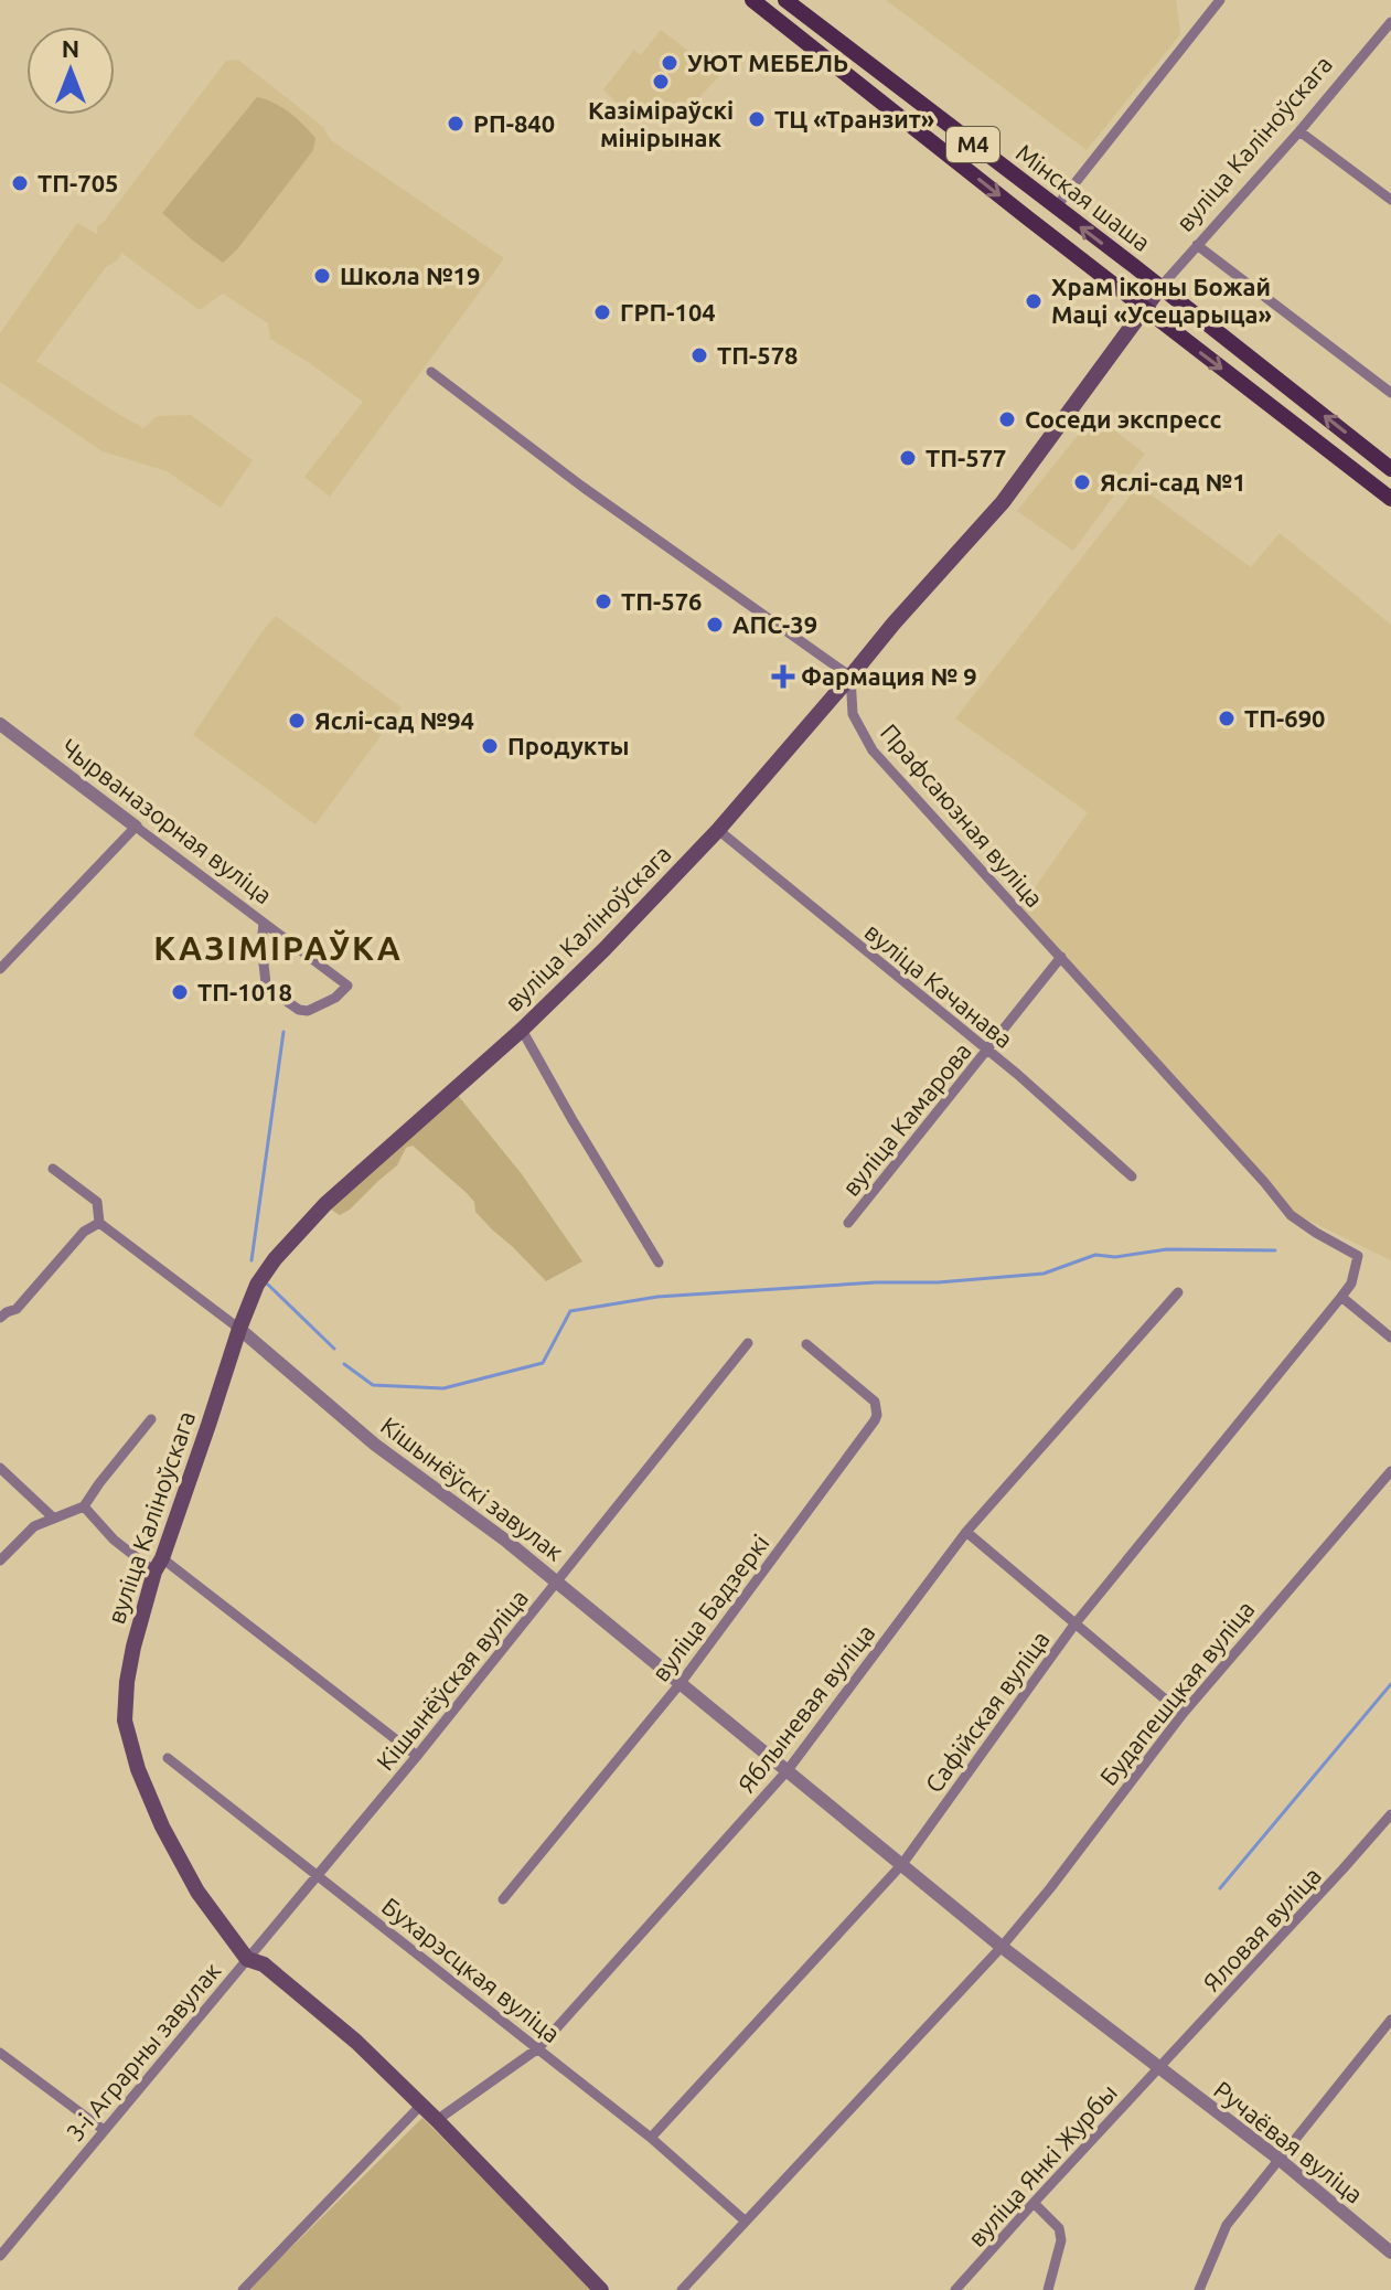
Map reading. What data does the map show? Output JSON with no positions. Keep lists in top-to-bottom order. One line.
{"streets":{"main road":["вуліца Каліноўскага","М4","Мінская шаша"],"street":["Прафсаюзная вуліца","Чырваназорная вуліца","вуліца Качанава","вуліца Камарова","Кішынёўскі завулак","вуліца Бадзеркі","Кішынёўская вуліца","Будапешцкая вуліца","Яблыневая вуліца","Сафійская вуліца","Яловая вуліца","Бухарэсцкая вуліца","3-і Аграрны завулак","Ручаёвая вуліца","вуліца Янкі Журбы"]},"crossings":[["вуліца Каліноўскага","Мінская шаша"],["вуліца Каліноўскага","Прафсаюзная вуліца"],["вуліца Каліноўскага","вуліца Качанава"],["вуліца Каліноўскага","Кішынёўскі завулак"],["вуліца Каліноўскага","3-і Аграрны завулак"],["Прафсаюзная вуліца","вуліца Камарова"],["Прафсаюзная вуліца","Сафійская вуліца"],["вуліца Качанава","вуліца Камарова"],["Кішынёўскі завулак","вуліца Бадзеркі"],["Кішынёўскі завулак","Кішынёўская вуліца"],["Кішынёўская вуліца","Бухарэсцкая вуліца"],["Кішынёўская вуліца","3-і Аграрны завулак"],["Будапешцкая вуліца","Бухарэсцкая вуліца"],["Будапешцкая вуліца","Ручаёвая вуліца"],["Яблыневая вуліца","Бухарэсцкая вуліца"],["Сафійская вуліца","Бухарэсцкая вуліца"],["Яловая вуліца","Ручаёвая вуліца"],["Яловая вуліца","вуліца Янкі Журбы"],["Бухарэсцкая вуліца","3-і Аграрны завулак"],["Ручаёвая вуліца","вуліца Янкі Журбы"]],"districts":["КАЗІМІРАЎКА"],"places":{"other":["УЮТ МЕБЕЛЬ","Казіміраўскі мінірынак","ТЦ «Транзит»","РП-840","ТП-705","Школа №19","Храм іконы Божай Маці «Усецарыца»","ГРП-104","ТП-578","Соседи экспресс","ТП-577","Яслі-сад №1","ТП-576","АПС-39","ТП-690","Яслі-сад №94","Продукты","ТП-1018"],"health":["Фармация № 9"]},"north":"top"}
